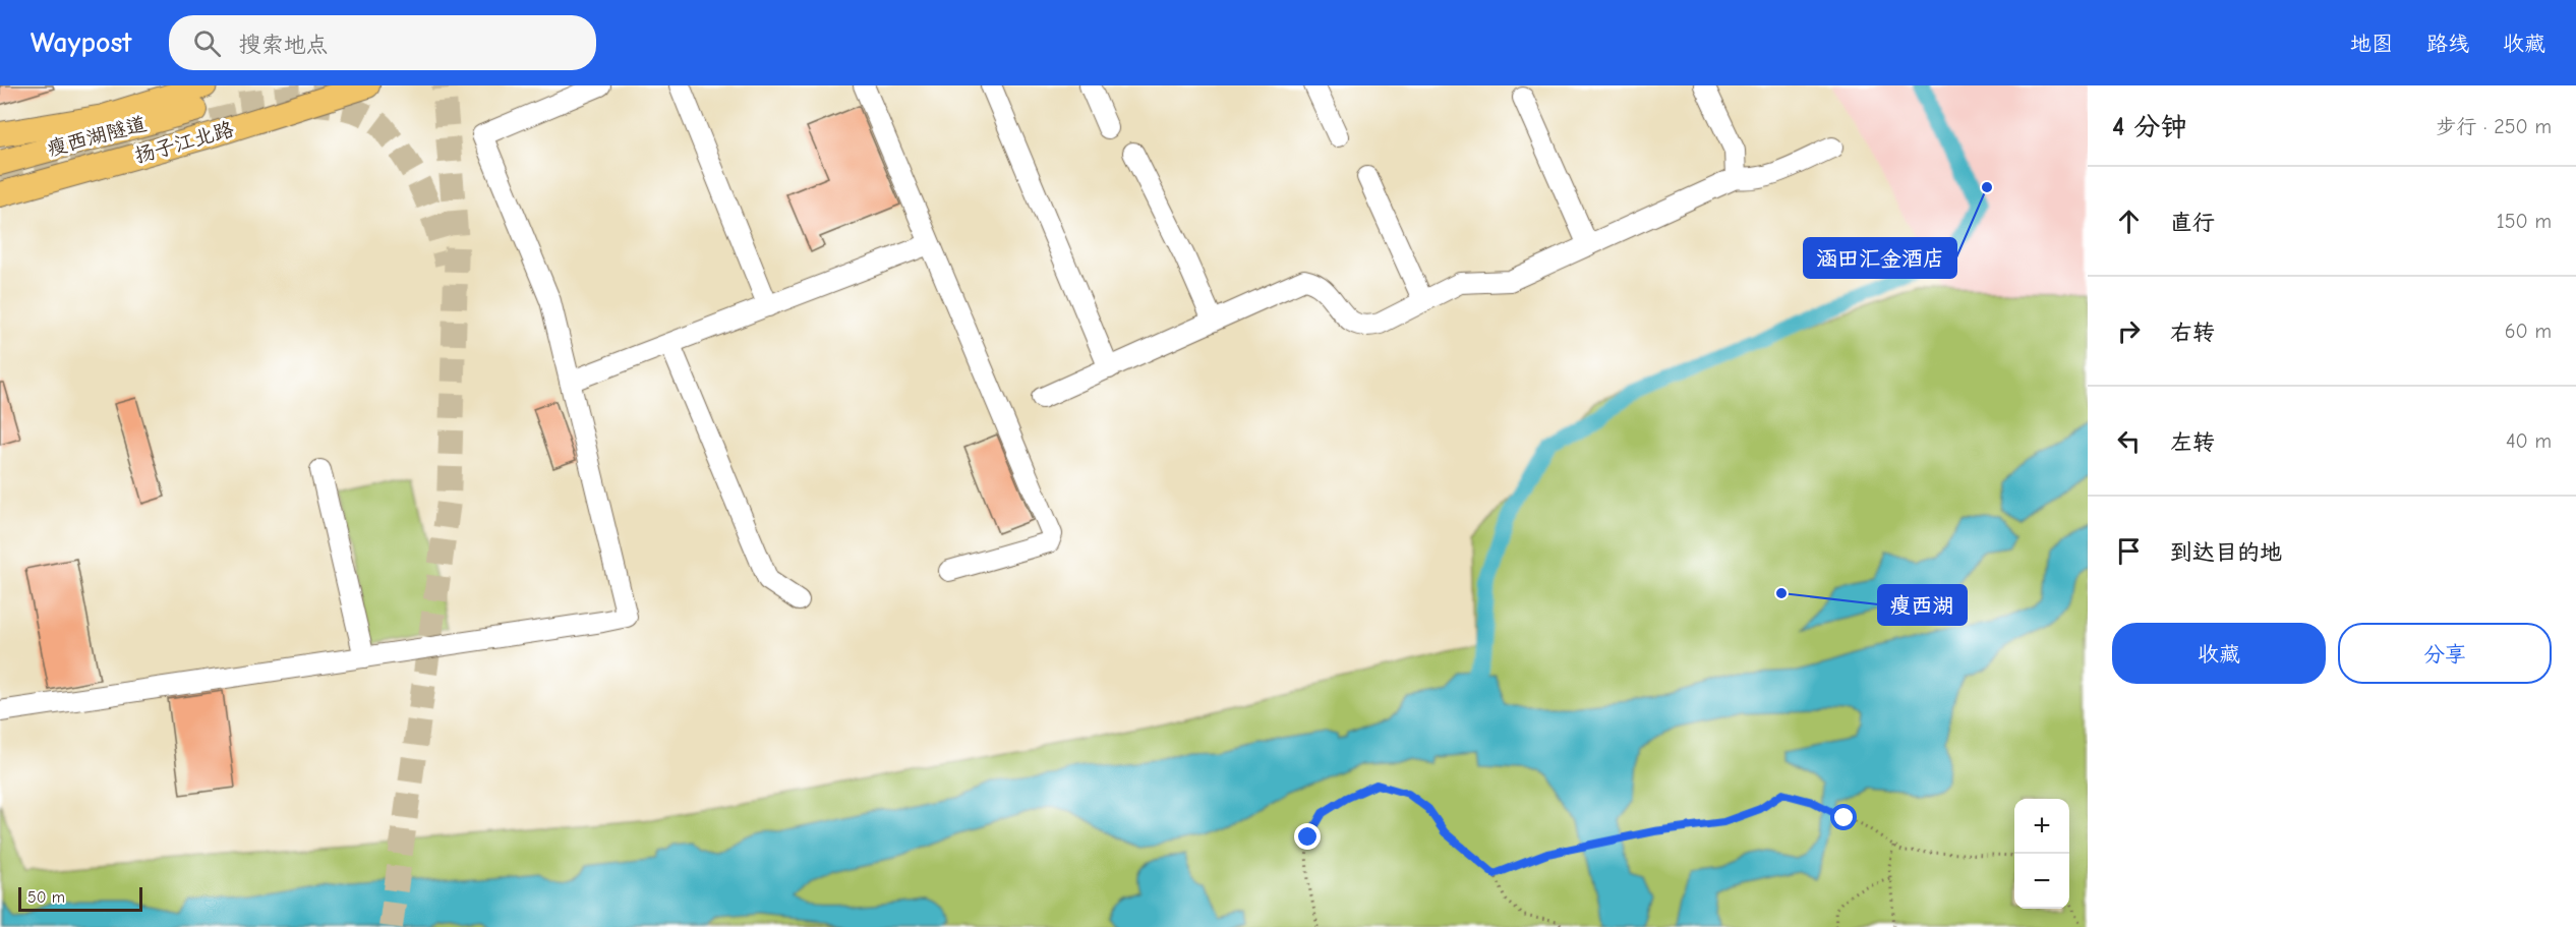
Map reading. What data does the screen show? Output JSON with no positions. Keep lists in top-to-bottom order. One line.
{"streets":{"main road":["瘦西湖隧道","扬子江北路"]},"places":["涵田汇金酒店","瘦西湖"],"scale_bar":"50 m","page":{"header":"Waypost","search":"搜索地点","nav":["地图","路线","收藏"],"heading":["4 分钟","步行 · 250 m"],"list":[["直行","150 m"],["右转","60 m"],["左转","40 m"],"到达目的地"],"buttons":["收藏","分享"],"map_buttons":["+","−"],"scale":"50 m"}}
